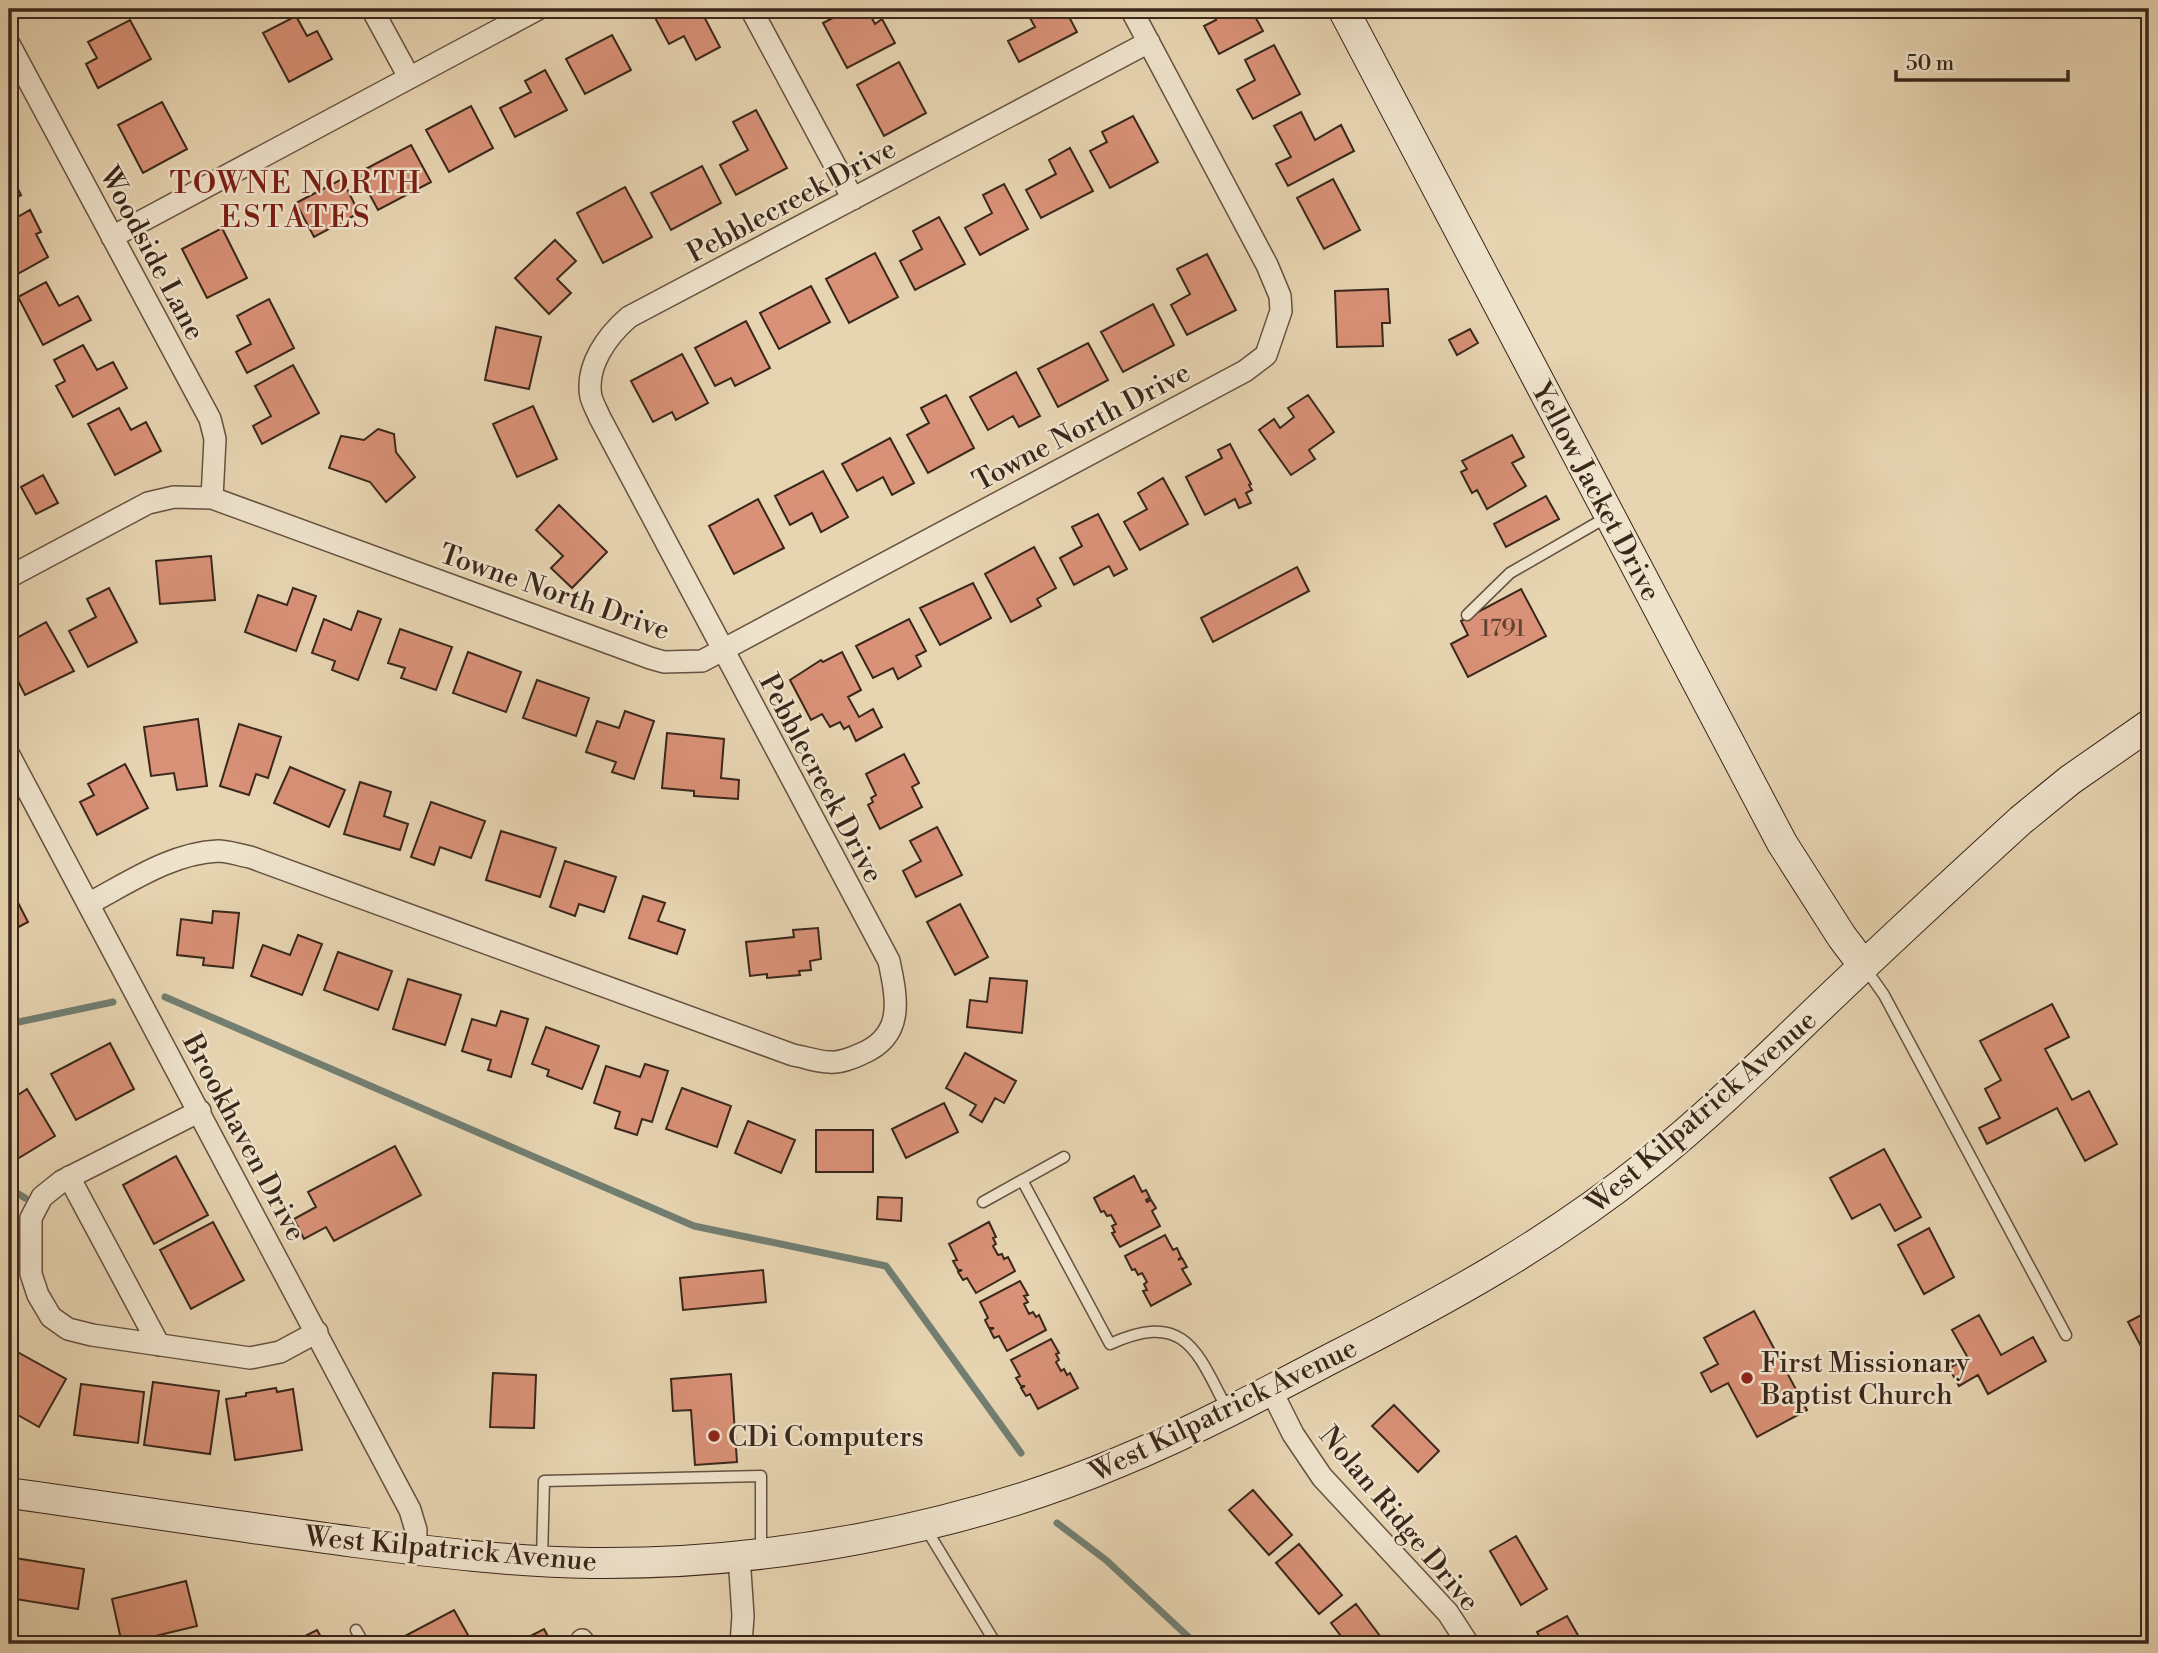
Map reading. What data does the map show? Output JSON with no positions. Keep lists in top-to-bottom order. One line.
{"streets":{"main road":["Yellow Jacket Drive","West Kilpatrick Avenue"],"street":["Pebblecreek Drive","Woodside Lane","Towne North Drive","Brookhaven Drive","Nolan Ridge Drive"]},"crossings":[["Pebblecreek Drive","Towne North Drive"],["Pebblecreek Drive","Brookhaven Drive"],["Woodside Lane","Towne North Drive"],["Yellow Jacket Drive","West Kilpatrick Avenue"],["West Kilpatrick Avenue","Brookhaven Drive"],["West Kilpatrick Avenue","Nolan Ridge Drive"]],"districts":["TOWNE NORTH ESTATES"],"places":["First Missionary Baptist Church","CDi Computers"],"house_numbers":["1791"],"scale_bar":"50 m"}
